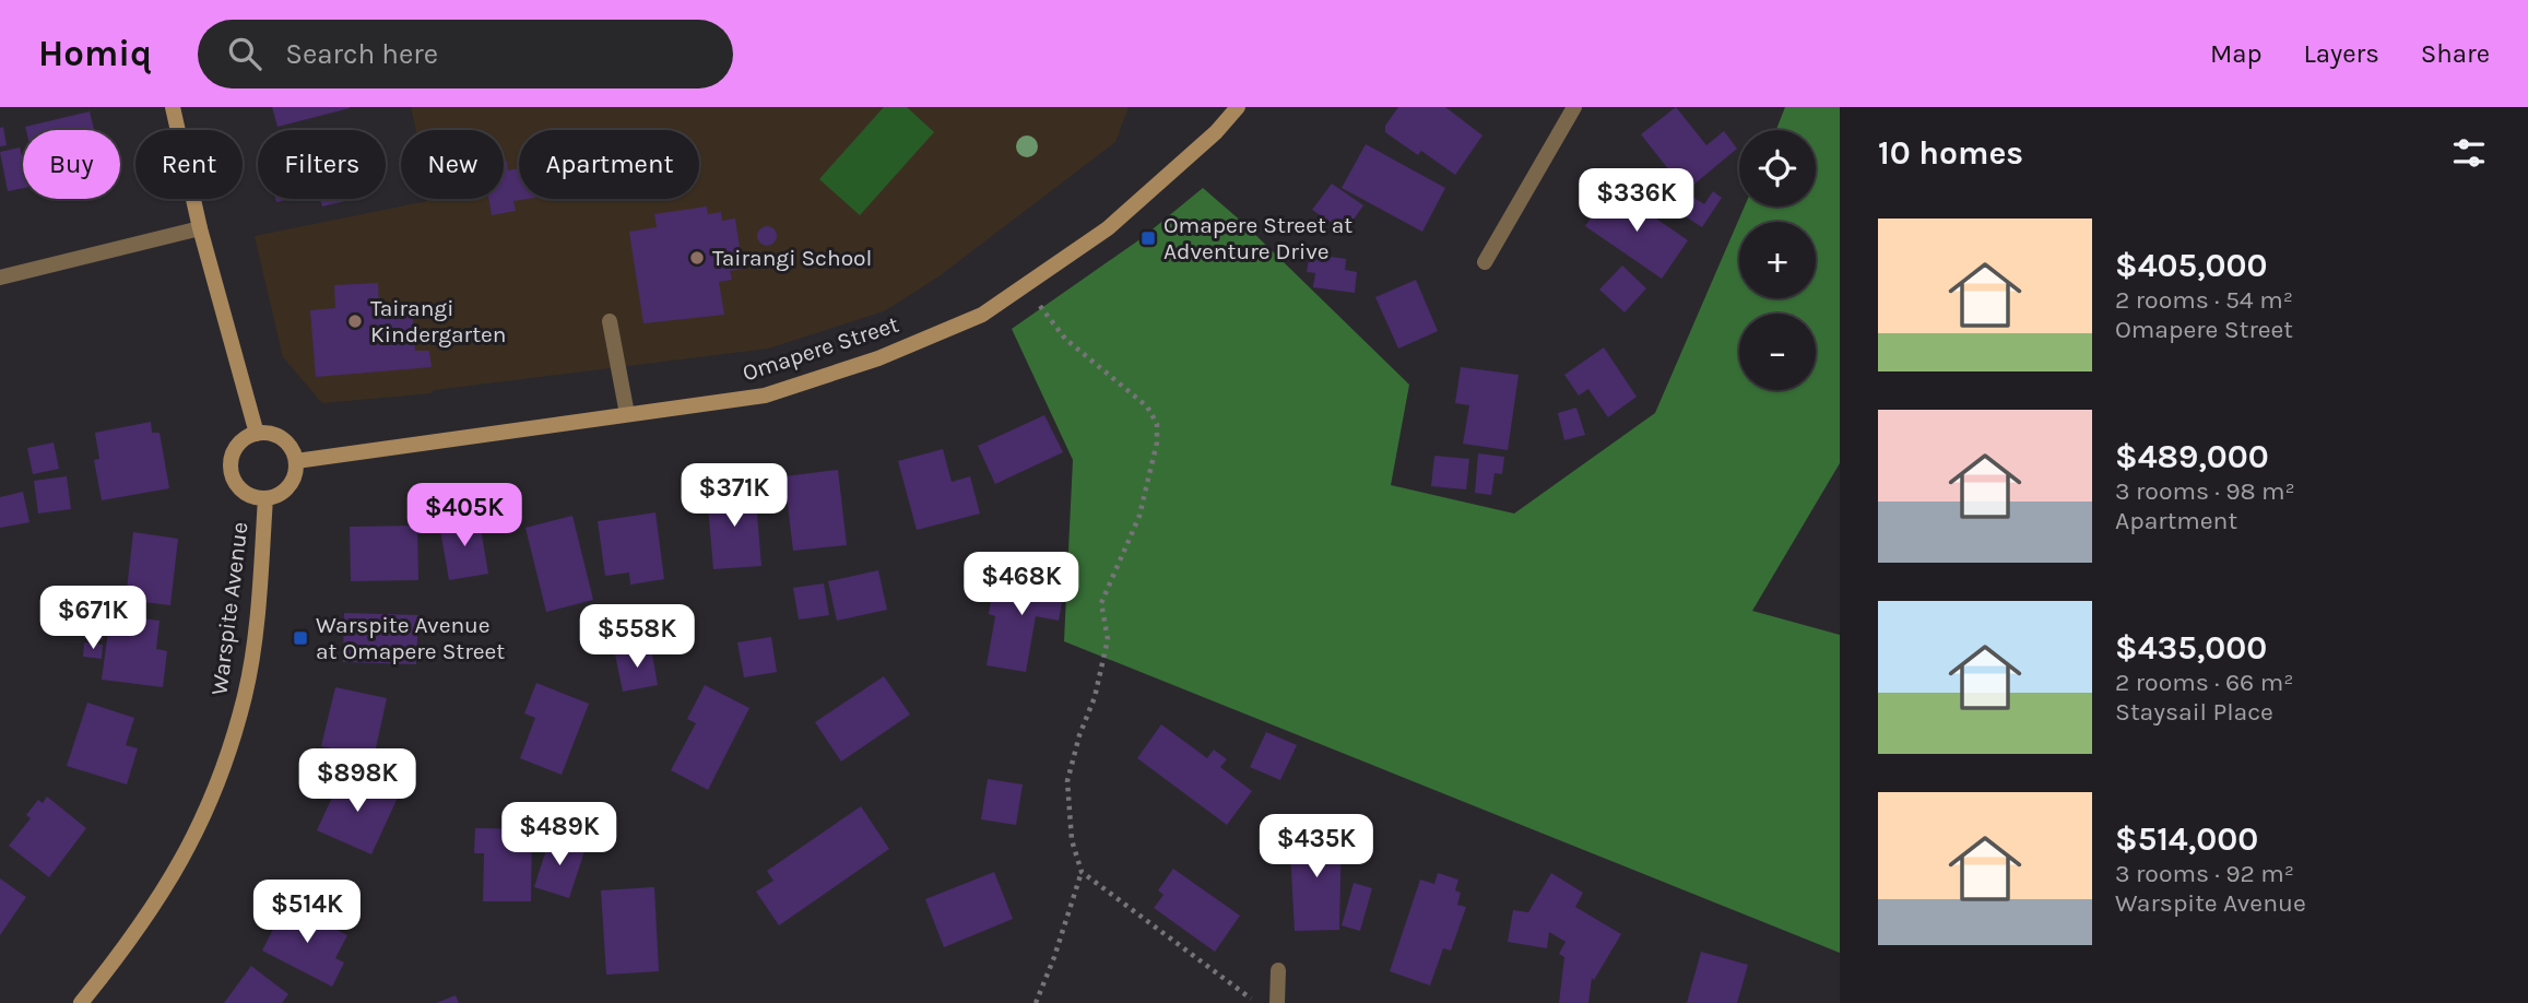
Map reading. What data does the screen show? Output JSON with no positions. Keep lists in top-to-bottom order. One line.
{"streets":{"main road":["Omapere Street","Warspite Avenue"]},"crossings":[["Omapere Street","Warspite Avenue"]],"places":{"transit":["Omapere Street at Adventure Drive","Warspite Avenue at Omapere Street"],"other":["Tairangi School","Tairangi Kindergarten"]},"page":{"header":"Homiq","search":"Search here","nav":["Map","Layers","Share"],"heading":"10 homes","map_buttons":["+","−"],"chip":["Buy","Rent","Filters","New","Apartment"],"price":["$336K","$371K","$405K","$468K","$671K","$558K","$898K","$489K","$435K","$514K"],"list":[{"name":"$405,000","note":"2 rooms · 54 m² · Omapere Street"},{"name":"$489,000","note":"3 rooms · 98 m² · Apartment"},{"name":"$435,000","note":"2 rooms · 66 m² · Staysail Place"},{"name":"$514,000","note":"3 rooms · 92 m² · Warspite Avenue"}]}}
